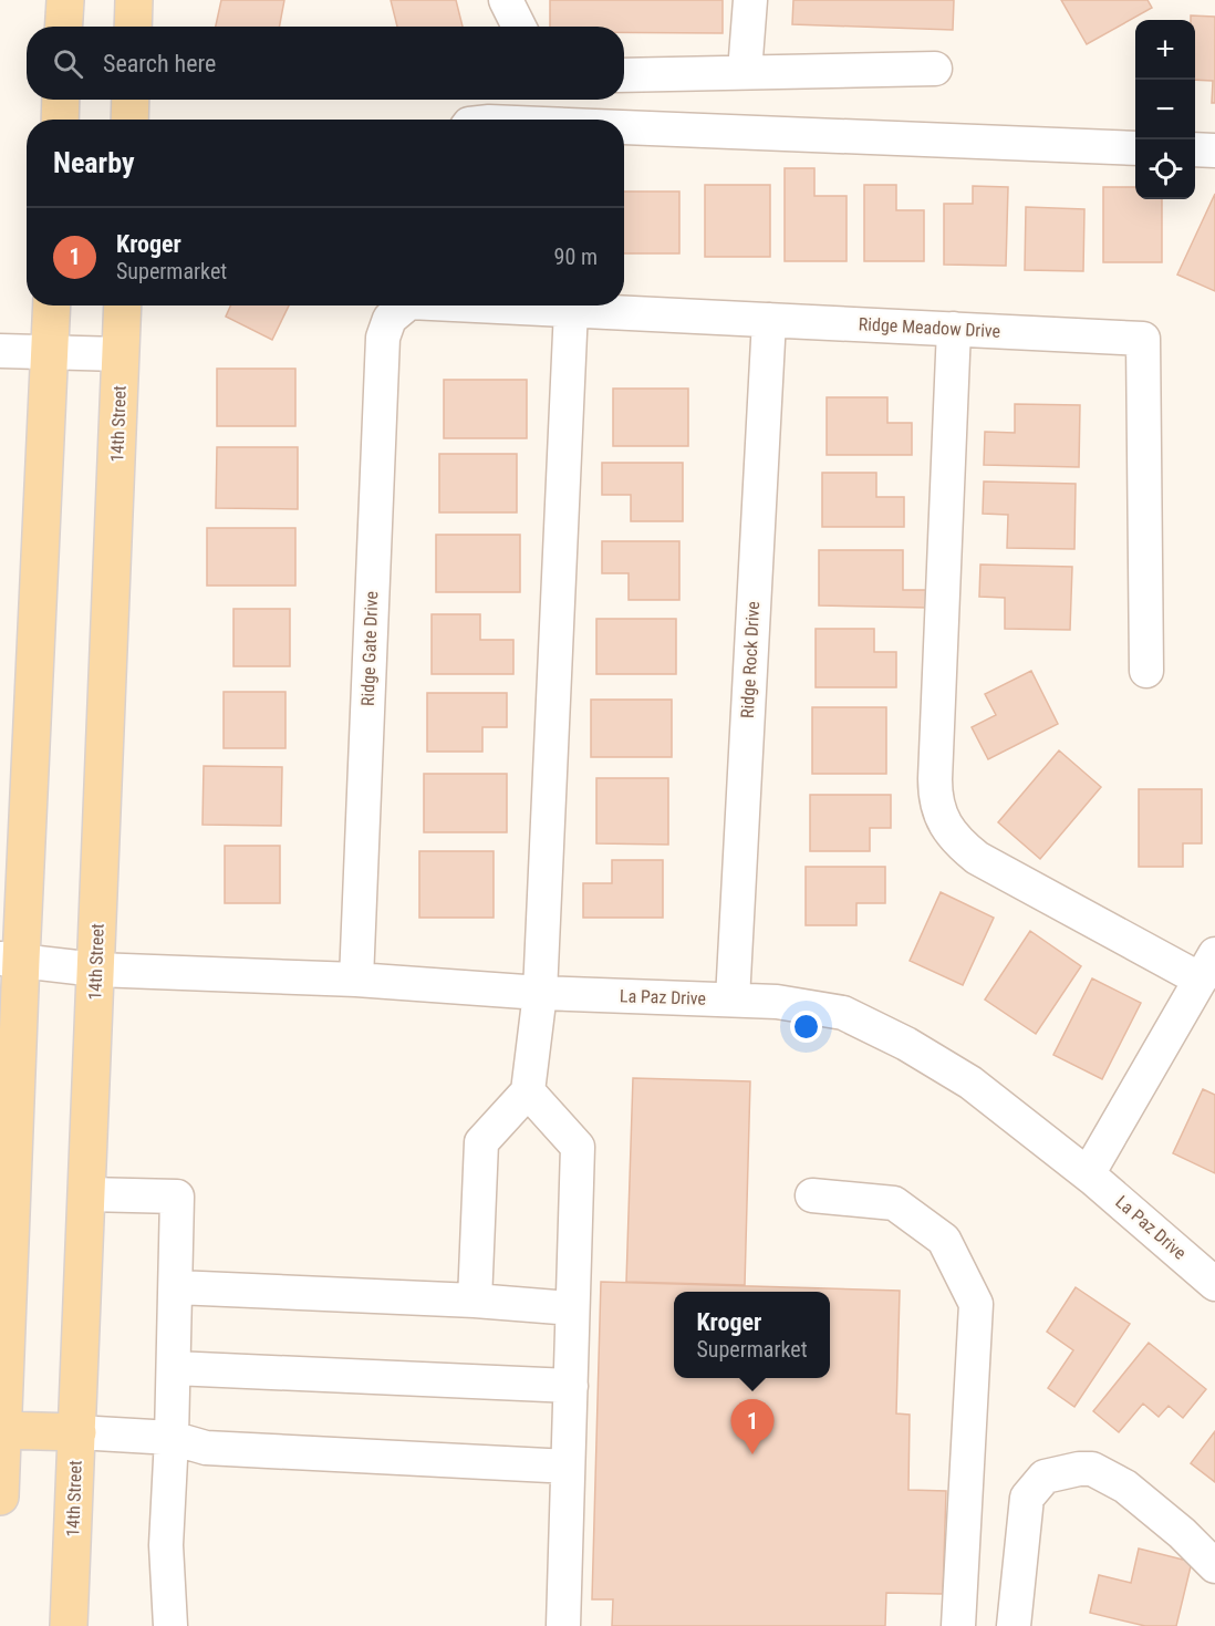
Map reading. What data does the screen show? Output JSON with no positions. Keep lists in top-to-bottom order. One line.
{"streets":{"main road":["14th Street"],"street":["Ridge Meadow Drive","Ridge Gate Drive","Ridge Rock Drive","La Paz Drive"]},"crossings":[["Ridge Meadow Drive","Ridge Gate Drive"],["Ridge Meadow Drive","Ridge Rock Drive"],["14th Street","La Paz Drive"],["Ridge Gate Drive","La Paz Drive"],["Ridge Rock Drive","La Paz Drive"]],"page":{"map_buttons":["+","−"],"search":"Search here","heading":"Nearby","list":[{"mark":"1","name":"Kroger","note":"Supermarket","value":"90 m"}],"popup":["Kroger","Supermarket"],"pins":"1"}}
